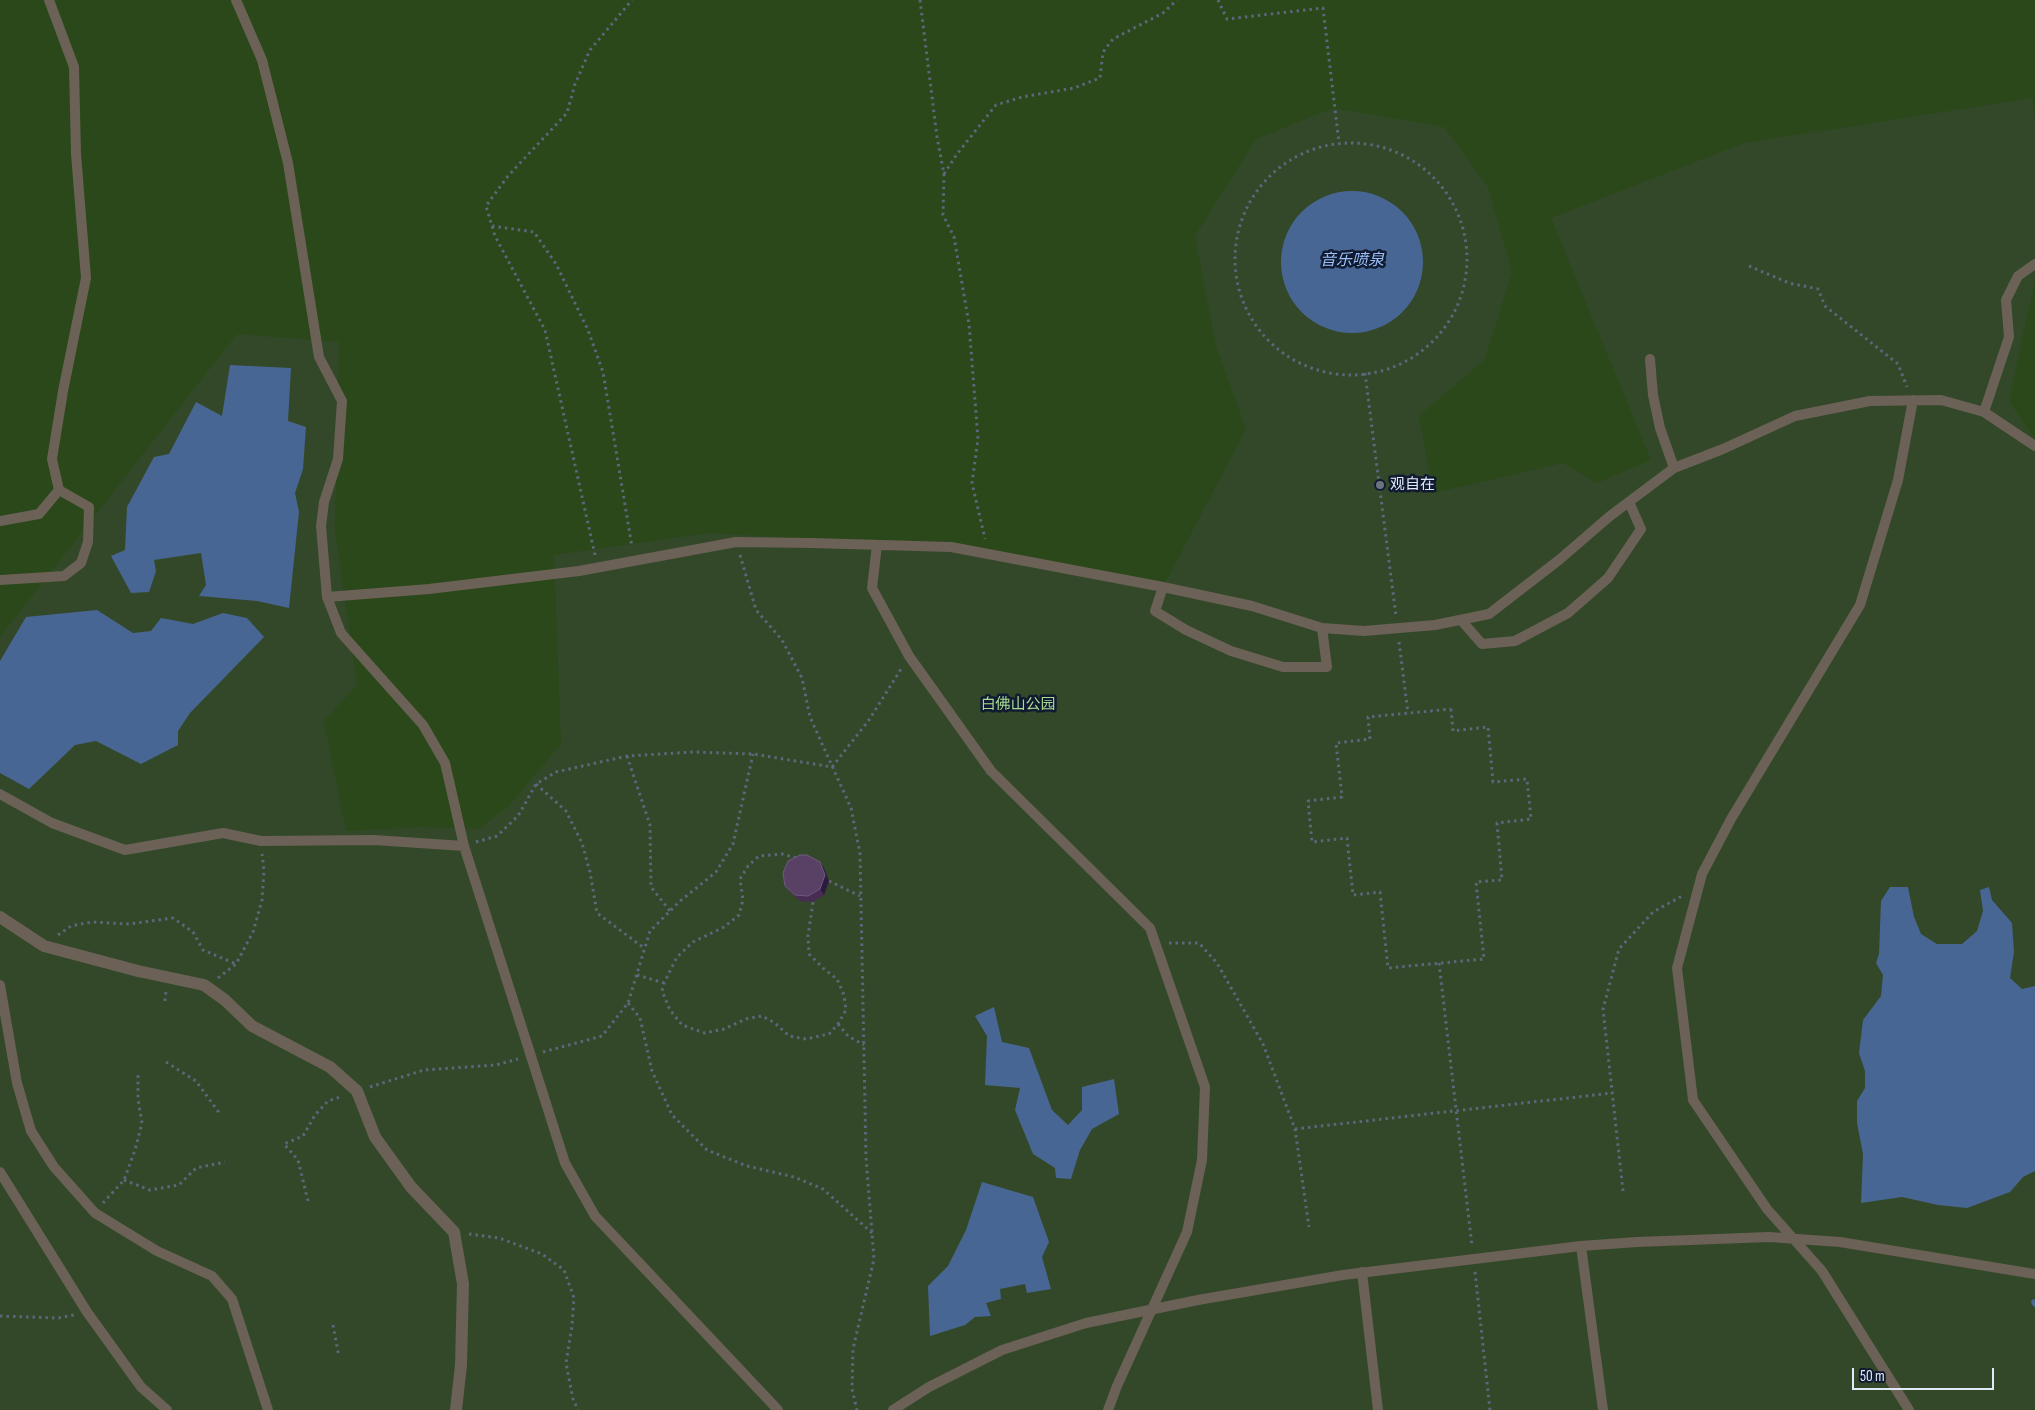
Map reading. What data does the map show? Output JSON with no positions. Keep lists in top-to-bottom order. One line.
{"water":["音乐喷泉"],"parks":["白佛山公园"],"places":["观自在"],"scale_bar":"50 m"}
